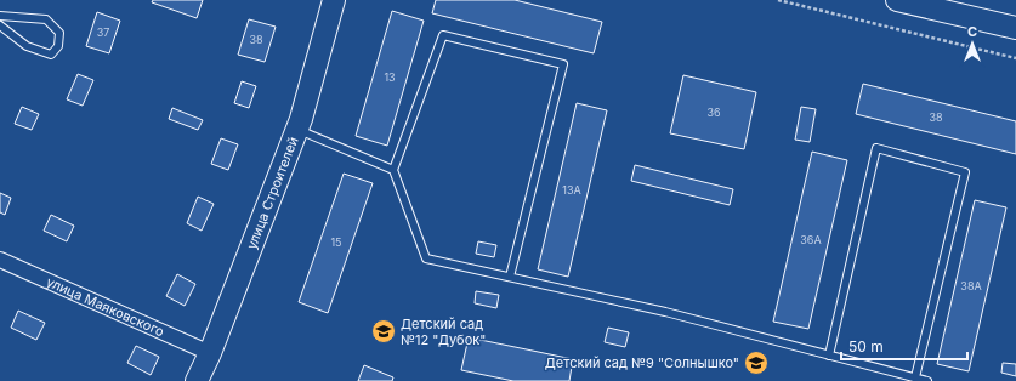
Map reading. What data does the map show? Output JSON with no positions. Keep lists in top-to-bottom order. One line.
{"streets":{"street":["улица Строителей","улица Маяковского"]},"crossings":[["улица Строителей","улица Маяковского"]],"places":{"school or university":["Детский сад №12 \"Дубок\"","Детский сад №9 \"Солнышко\""]},"house_numbers":["37","38","13","36","38","13А","36А","15","38А"],"scale_bar":"50 m","north":"top"}
